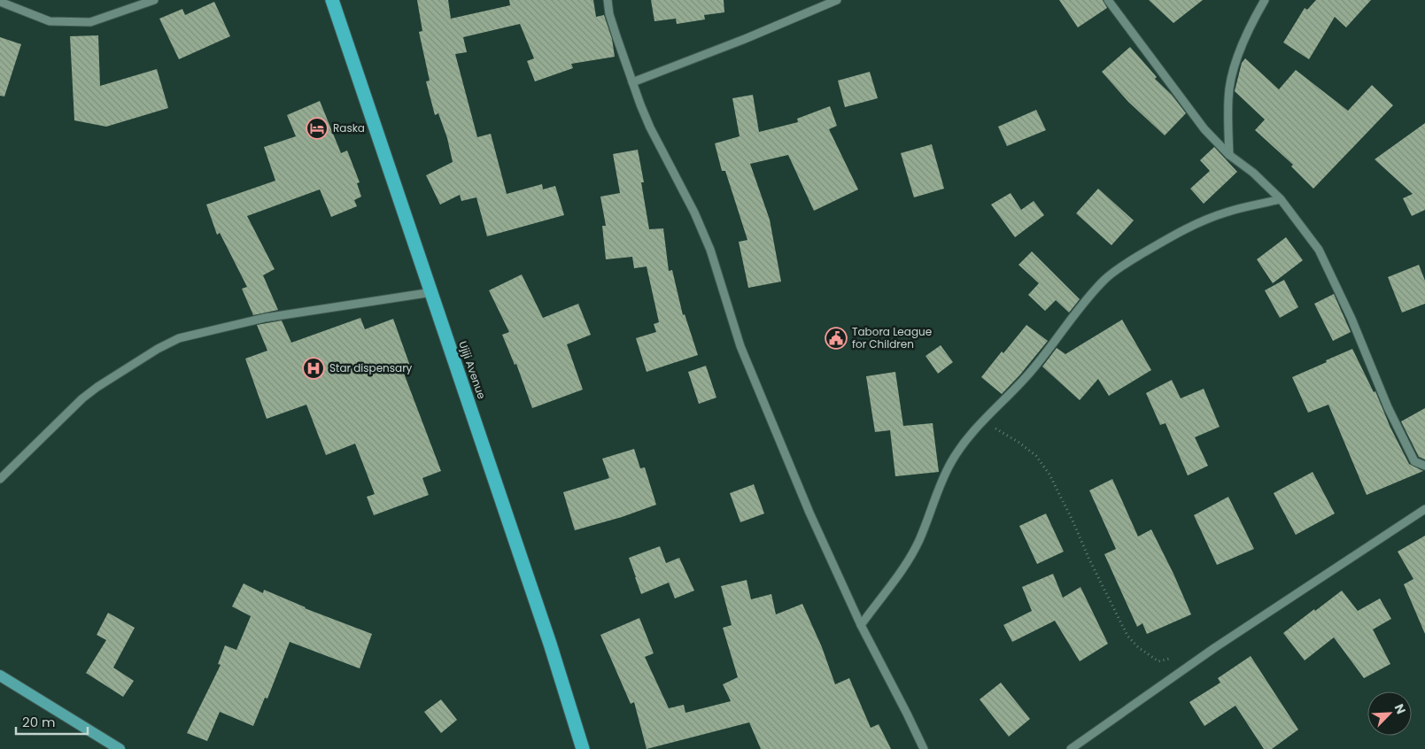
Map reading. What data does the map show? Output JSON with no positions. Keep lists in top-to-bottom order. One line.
{"streets":{"highway":["Ujiji Avenue"]},"places":{"hotel":["Raska"],"public building":["Tabora League for Children"],"hospital":["Star dispensary"]},"scale_bar":"20 m","north":"top right"}
